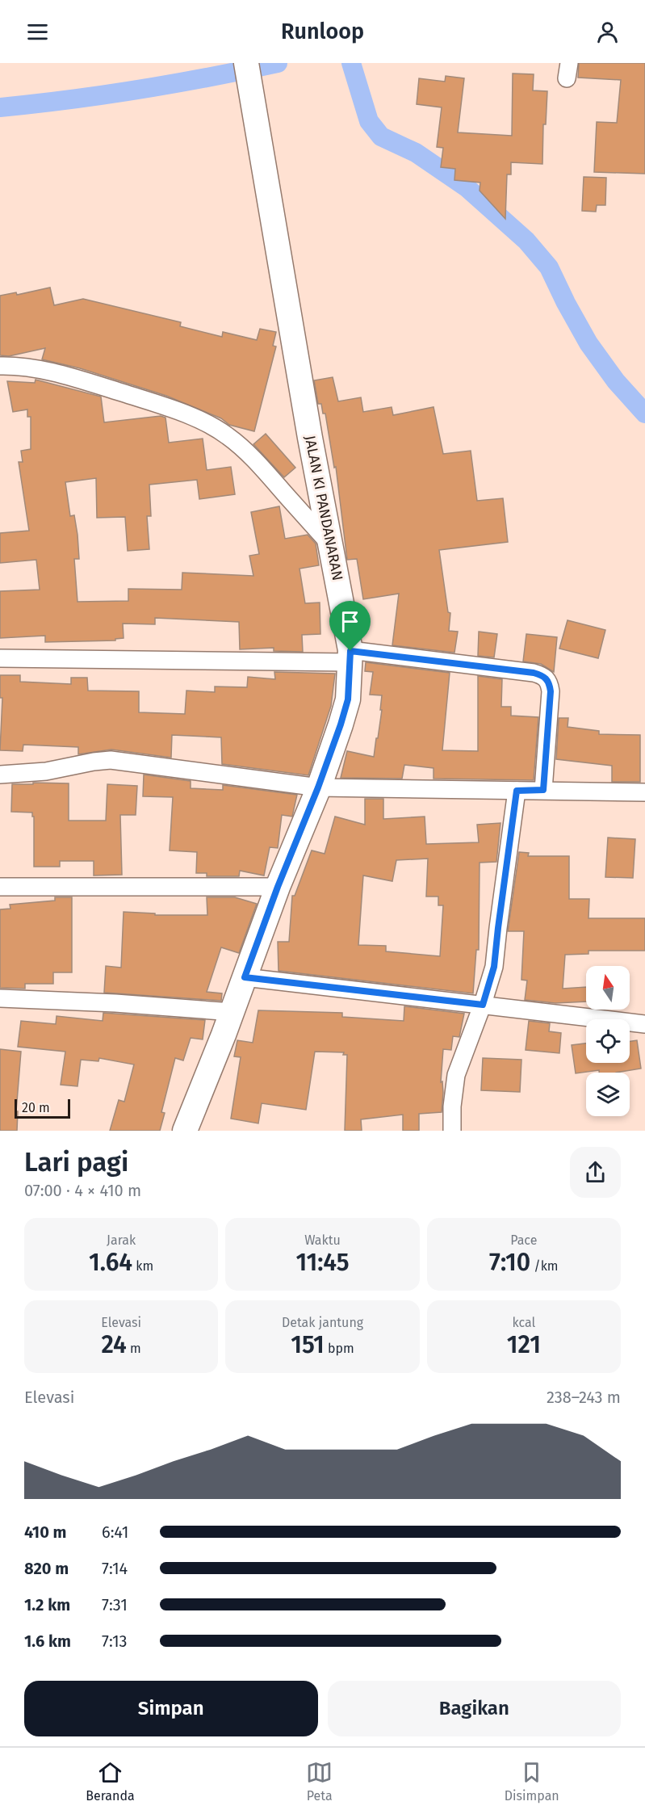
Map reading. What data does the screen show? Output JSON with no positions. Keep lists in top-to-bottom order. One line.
{"streets":{"main road":["JALAN KI PANDANARAN"]},"scale_bar":"20 m","north":"top","page":{"header":"Runloop","scale":"20 m","heading":["Lari pagi","07:00 · 4 × 410 m"],"stats":[["Jarak","1.64 km"],["Waktu","11:45"],["Pace","7:10 /km"],["Elevasi","24 m"],["Detak jantung","151 bpm"],["kcal","121"]],"chart":["Elevasi","238–243 m"],"list":[{"name":"410 m","note":"6:41"},{"name":"820 m","note":"7:14"},{"name":"1.2 km","note":"7:31"},{"name":"1.6 km","note":"7:13"}],"buttons":["Simpan","Bagikan"],"tabs":["Beranda","Peta","Disimpan"]}}
